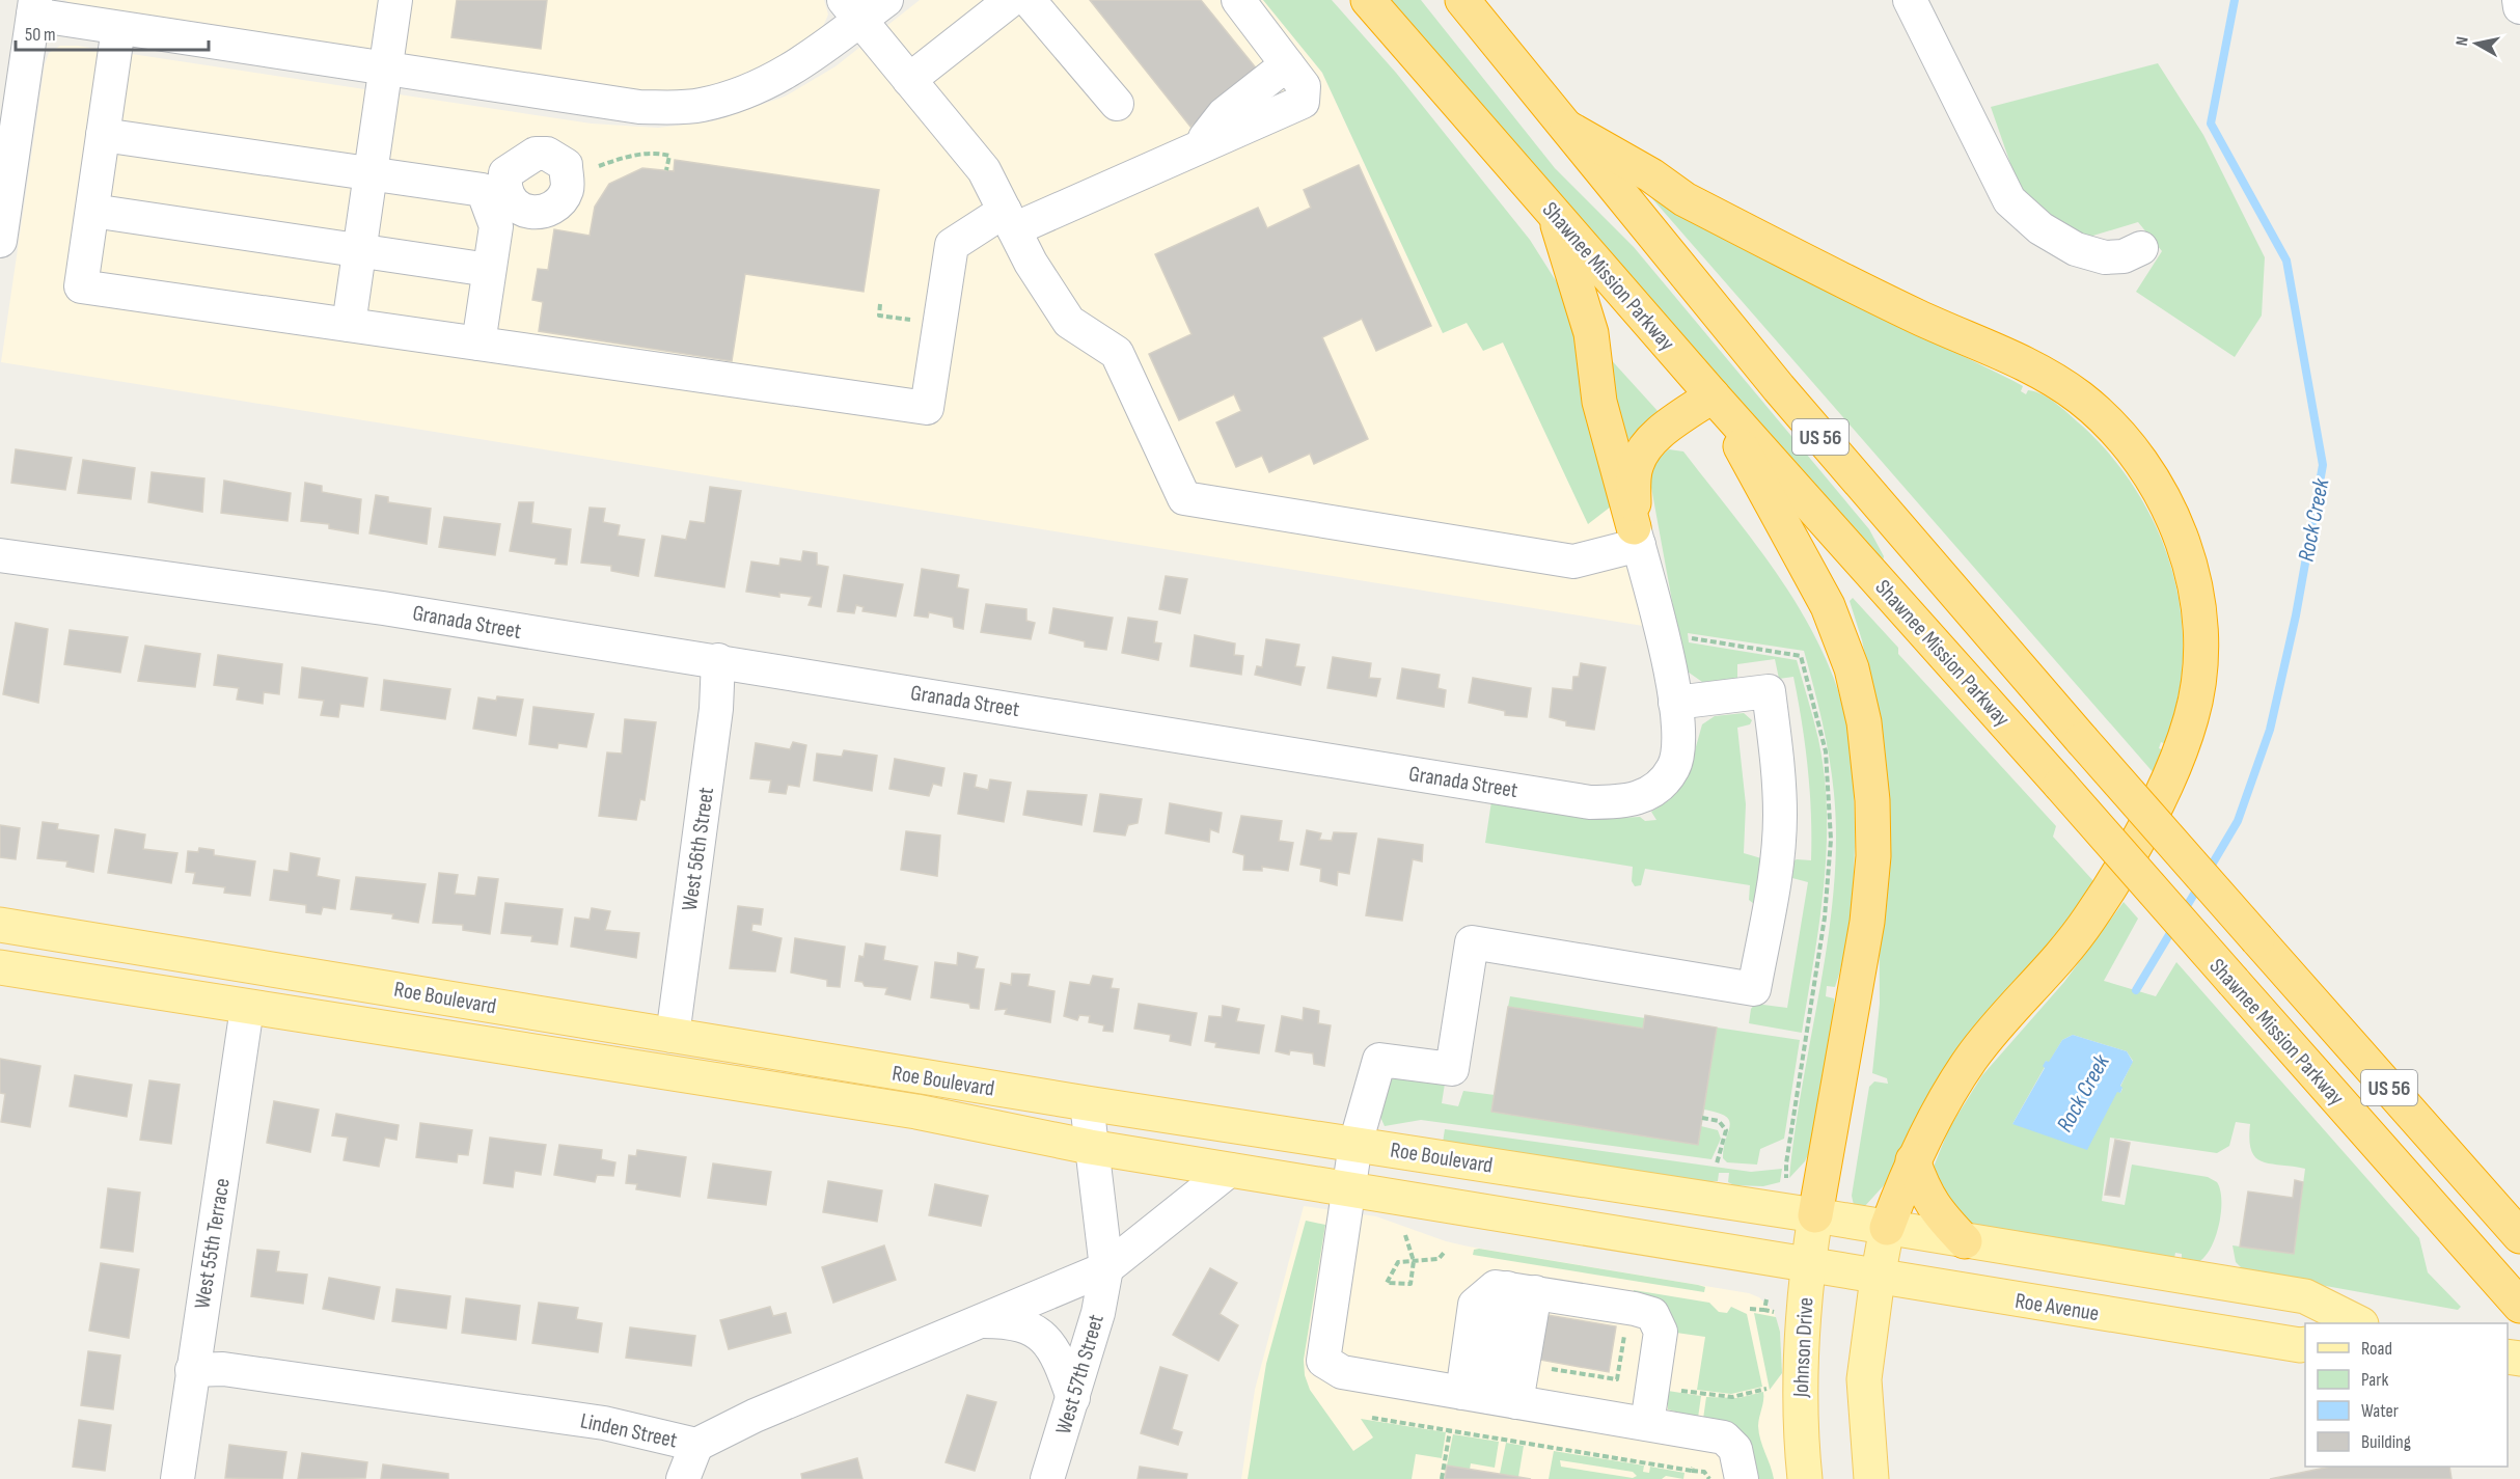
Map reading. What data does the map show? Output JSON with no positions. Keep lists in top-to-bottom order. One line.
{"streets":{"highway":["Shawnee Mission Parkway","US 56"],"main road":["Roe Boulevard","Roe Avenue","Johnson Drive"],"street":["Granada Street","West 56th Street","West 55th Terrace","West 57th Street","Linden Street"]},"crossings":[["Granada Street","West 56th Street"],["West 56th Street","Roe Boulevard"],["Roe Boulevard","West 55th Terrace"],["Roe Boulevard","Roe Avenue"],["Roe Boulevard","Johnson Drive"],["Roe Boulevard","West 57th Street"],["West 55th Terrace","Linden Street"],["Roe Avenue","Johnson Drive"],["West 57th Street","Linden Street"]],"water":["Rock Creek"],"legend":["Road","Park","Water","Building"],"scale_bar":"50 m","north":"left"}
